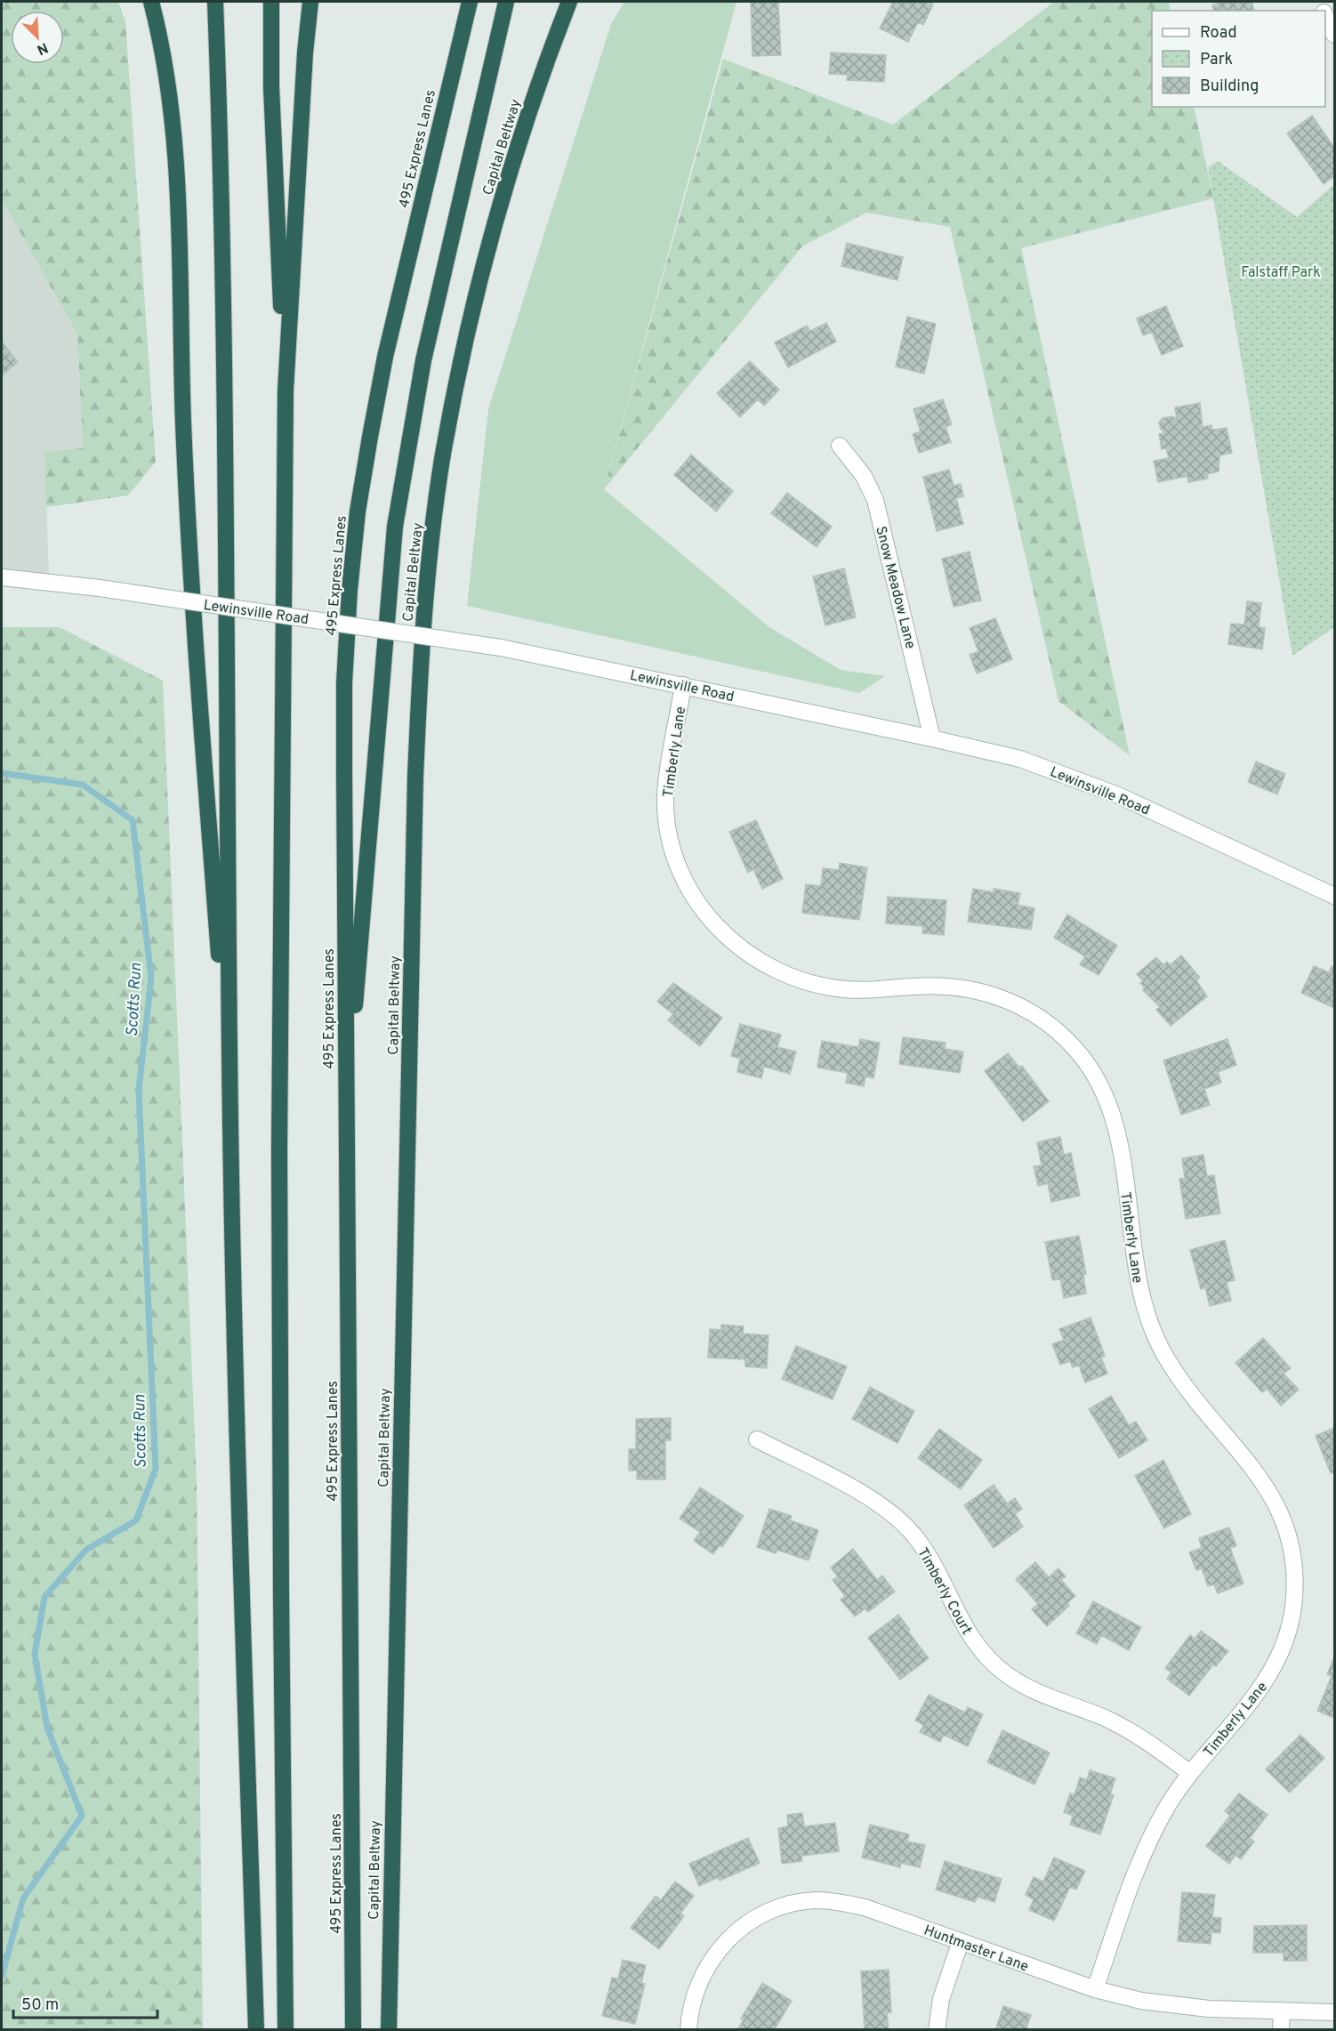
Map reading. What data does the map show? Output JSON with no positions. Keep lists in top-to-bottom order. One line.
{"streets":{"highway":["Capital Beltway","495 Express Lanes"],"street":["Snow Meadow Lane","Lewinsville Road","Timberly Lane","Timberly Court","Huntmaster Lane"]},"crossings":[["Snow Meadow Lane","Lewinsville Road"],["Lewinsville Road","Timberly Lane"],["Timberly Lane","Timberly Court"],["Timberly Lane","Huntmaster Lane"]],"water":["Scotts Run"],"parks":["Falstaff Park"],"legend":["Road","Park","Building"],"scale_bar":"50 m","north":"bottom right"}
